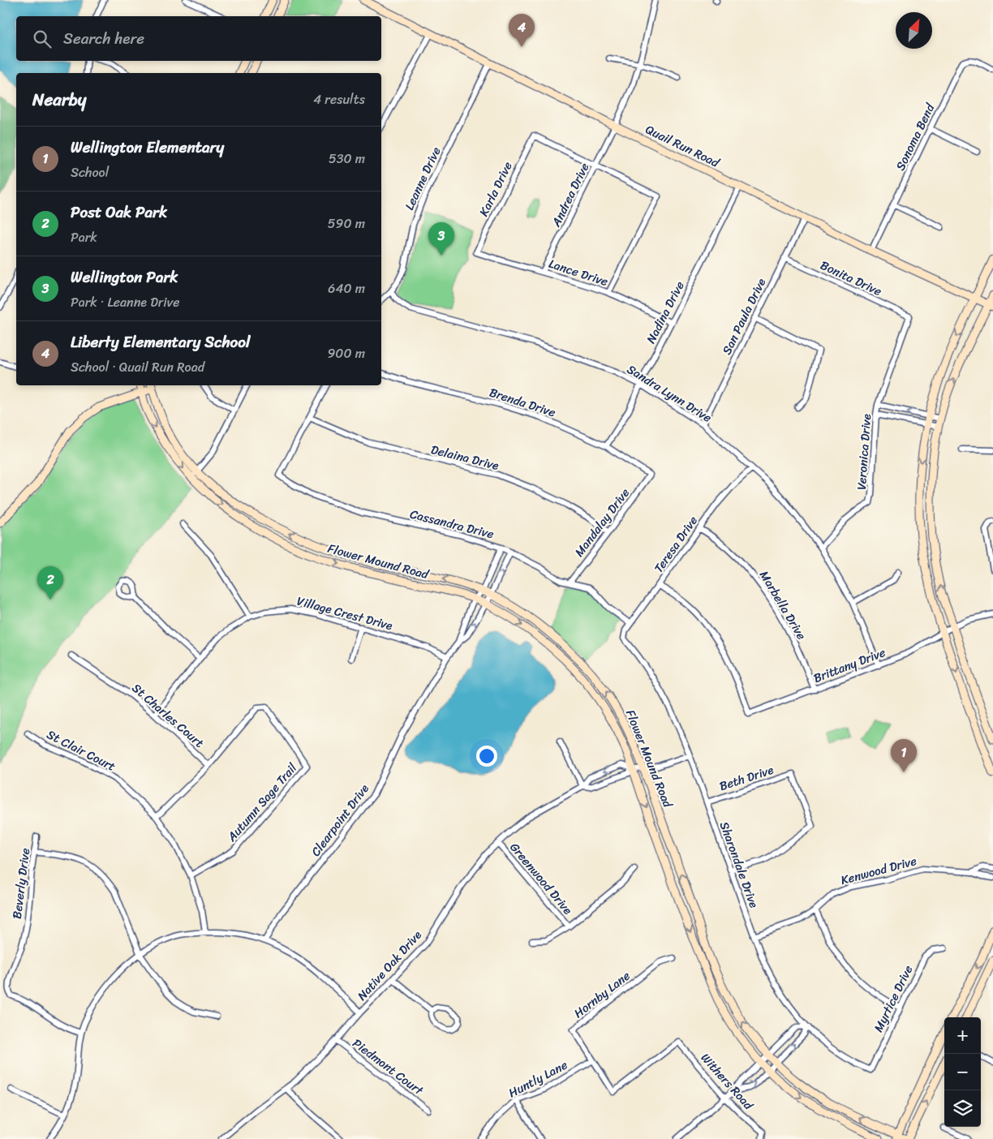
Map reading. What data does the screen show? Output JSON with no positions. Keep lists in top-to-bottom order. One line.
{"streets":{"main road":["Quail Run Road","Flower Mound Road"],"street":["Sonoma Bend","Leanne Drive","Karla Drive","Andrea Drive","Lance Drive","Bonita Drive","Nadina Drive","San Paula Drive","Sandra Lynn Drive","Brenda Drive","Veronica Drive","Delaina Drive","Mandalay Drive","Cassandra Drive","Teresa Drive","Marbella Drive","Village Crest Drive","Brittany Drive","St Charles Court","St Clair Court","Beth Drive","Autumn Sage Trail","Clearpoint Drive","Sharondale Drive","Kenwood Drive","Greenwood Drive","Beverly Drive","Native Oak Drive","Hornby Lane","Myrtice Drive","Piedmont Court","Huntly Lane","Withers Road"]},"crossings":[["Sonoma Bend","Quail Run Road"],["Quail Run Road","Leanne Drive"],["Quail Run Road","Andrea Drive"],["Quail Run Road","Nadina Drive"],["Quail Run Road","San Paula Drive"],["Leanne Drive","Sandra Lynn Drive"],["Karla Drive","Andrea Drive"],["Karla Drive","Lance Drive"],["Andrea Drive","Lance Drive"],["Lance Drive","Nadina Drive"],["Bonita Drive","San Paula Drive"],["Bonita Drive","Veronica Drive"],["Nadina Drive","Sandra Lynn Drive"],["Nadina Drive","Brenda Drive"],["San Paula Drive","Sandra Lynn Drive"],["Sandra Lynn Drive","Veronica Drive"],["Sandra Lynn Drive","Teresa Drive"],["Sandra Lynn Drive","Brittany Drive"],["Brenda Drive","Mandalay Drive"],["Delaina Drive","Mandalay Drive"],["Delaina Drive","Cassandra Drive"],["Mandalay Drive","Cassandra Drive"],["Cassandra Drive","Teresa Drive"],["Cassandra Drive","Clearpoint Drive"],["Teresa Drive","Marbella Drive"],["Teresa Drive","Brittany Drive"],["Teresa Drive","Sharondale Drive"],["Flower Mound Road","Clearpoint Drive"],["Flower Mound Road","Native Oak Drive"],["Marbella Drive","Brittany Drive"],["Village Crest Drive","St Charles Court"],["Village Crest Drive","Clearpoint Drive"],["St Charles Court","Autumn Sage Trail"],["St Clair Court","Autumn Sage Trail"],["Beth Drive","Sharondale Drive"],["Sharondale Drive","Kenwood Drive"],["Sharondale Drive","Native Oak Drive"],["Sharondale Drive","Myrtice Drive"],["Greenwood Drive","Native Oak Drive"],["Native Oak Drive","Piedmont Court"],["Hornby Lane","Huntly Lane"],["Hornby Lane","Withers Road"],["Huntly Lane","Withers Road"]],"north":"top right","page":{"pins":["4","3","2","1"],"search":"Search here","heading":["Nearby","4 results"],"list":[{"mark":"1","name":"Wellington Elementary","note":"School","value":"530 m"},{"mark":"2","name":"Post Oak Park","note":"Park","value":"590 m"},{"mark":"3","name":"Wellington Park","note":"Park · Leanne Drive","value":"640 m"},{"mark":"4","name":"Liberty Elementary School","note":"School · Quail Run Road","value":"900 m"}],"map_buttons":["+","−"]}}
